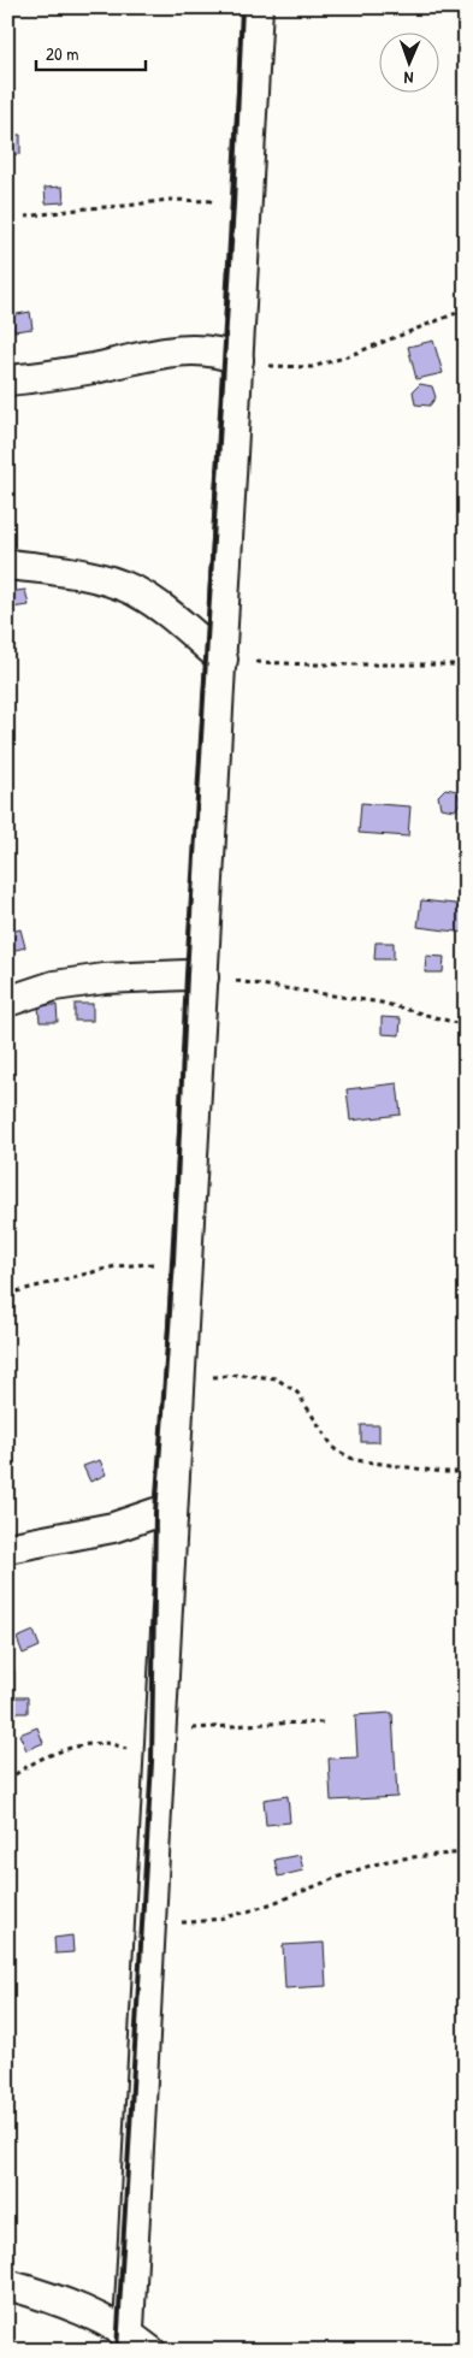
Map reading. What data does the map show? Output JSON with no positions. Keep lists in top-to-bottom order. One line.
{"scale_bar":"20 m","north":"bottom"}
